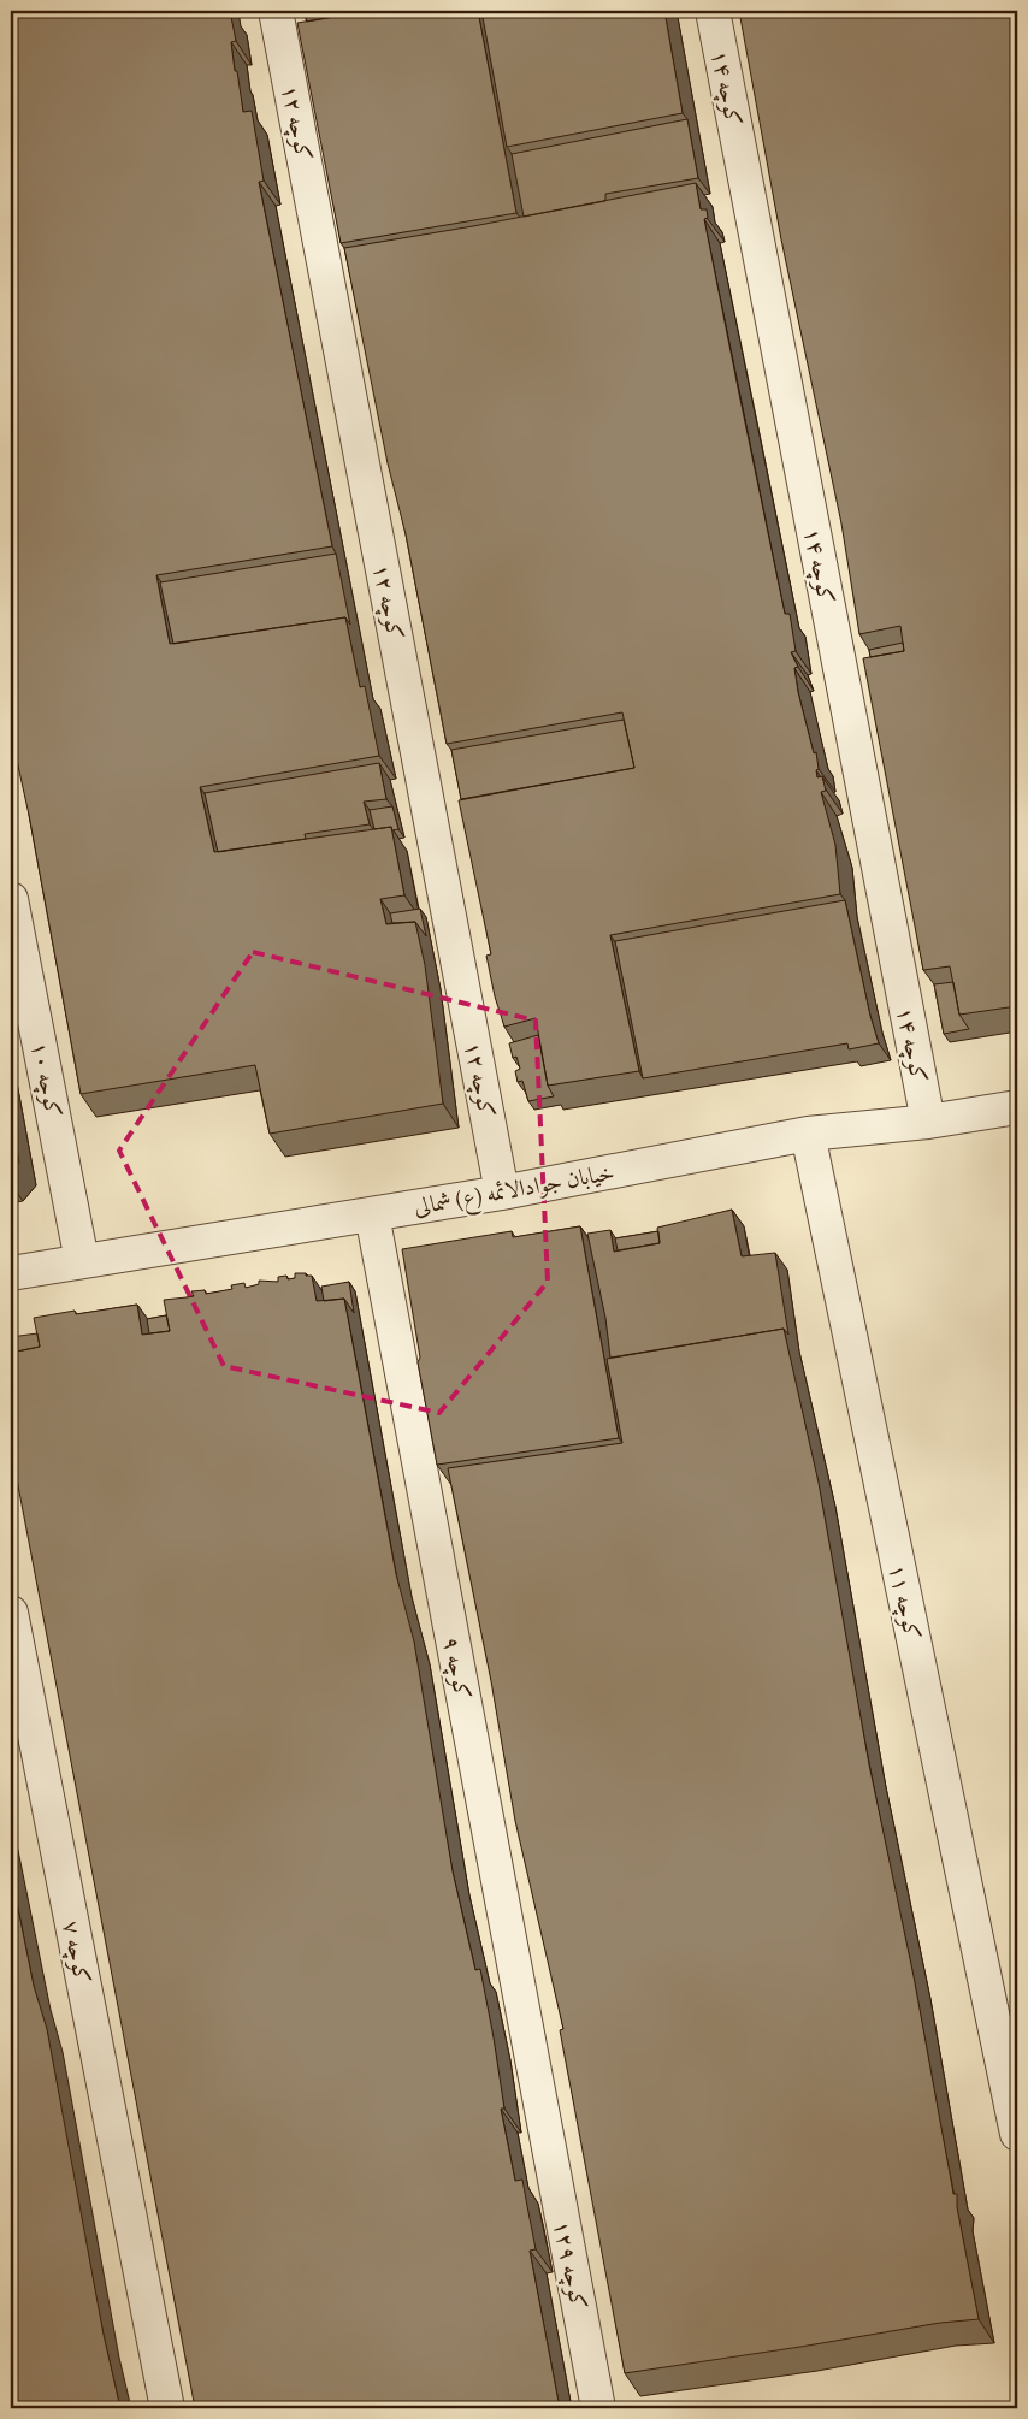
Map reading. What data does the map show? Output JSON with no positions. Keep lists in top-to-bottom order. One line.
{"streets":{"street":["کوچه ۱۴","کوچه ۱۲","کوچه ۱۰","خیابان جوادالائمه (ع) شمالی","کوچه ۱۱","کوچه ۹","کوچه ۷","کوچه ۱۲۹"]},"crossings":[["کوچه ۱۴","خیابان جوادالائمه (ع) شمالی"],["کوچه ۱۲","خیابان جوادالائمه (ع) شمالی"],["کوچه ۱۰","خیابان جوادالائمه (ع) شمالی"],["خیابان جوادالائمه (ع) شمالی","کوچه ۱۱"],["خیابان جوادالائمه (ع) شمالی","کوچه ۹"],["کوچه ۹","کوچه ۱۲۹"]]}
